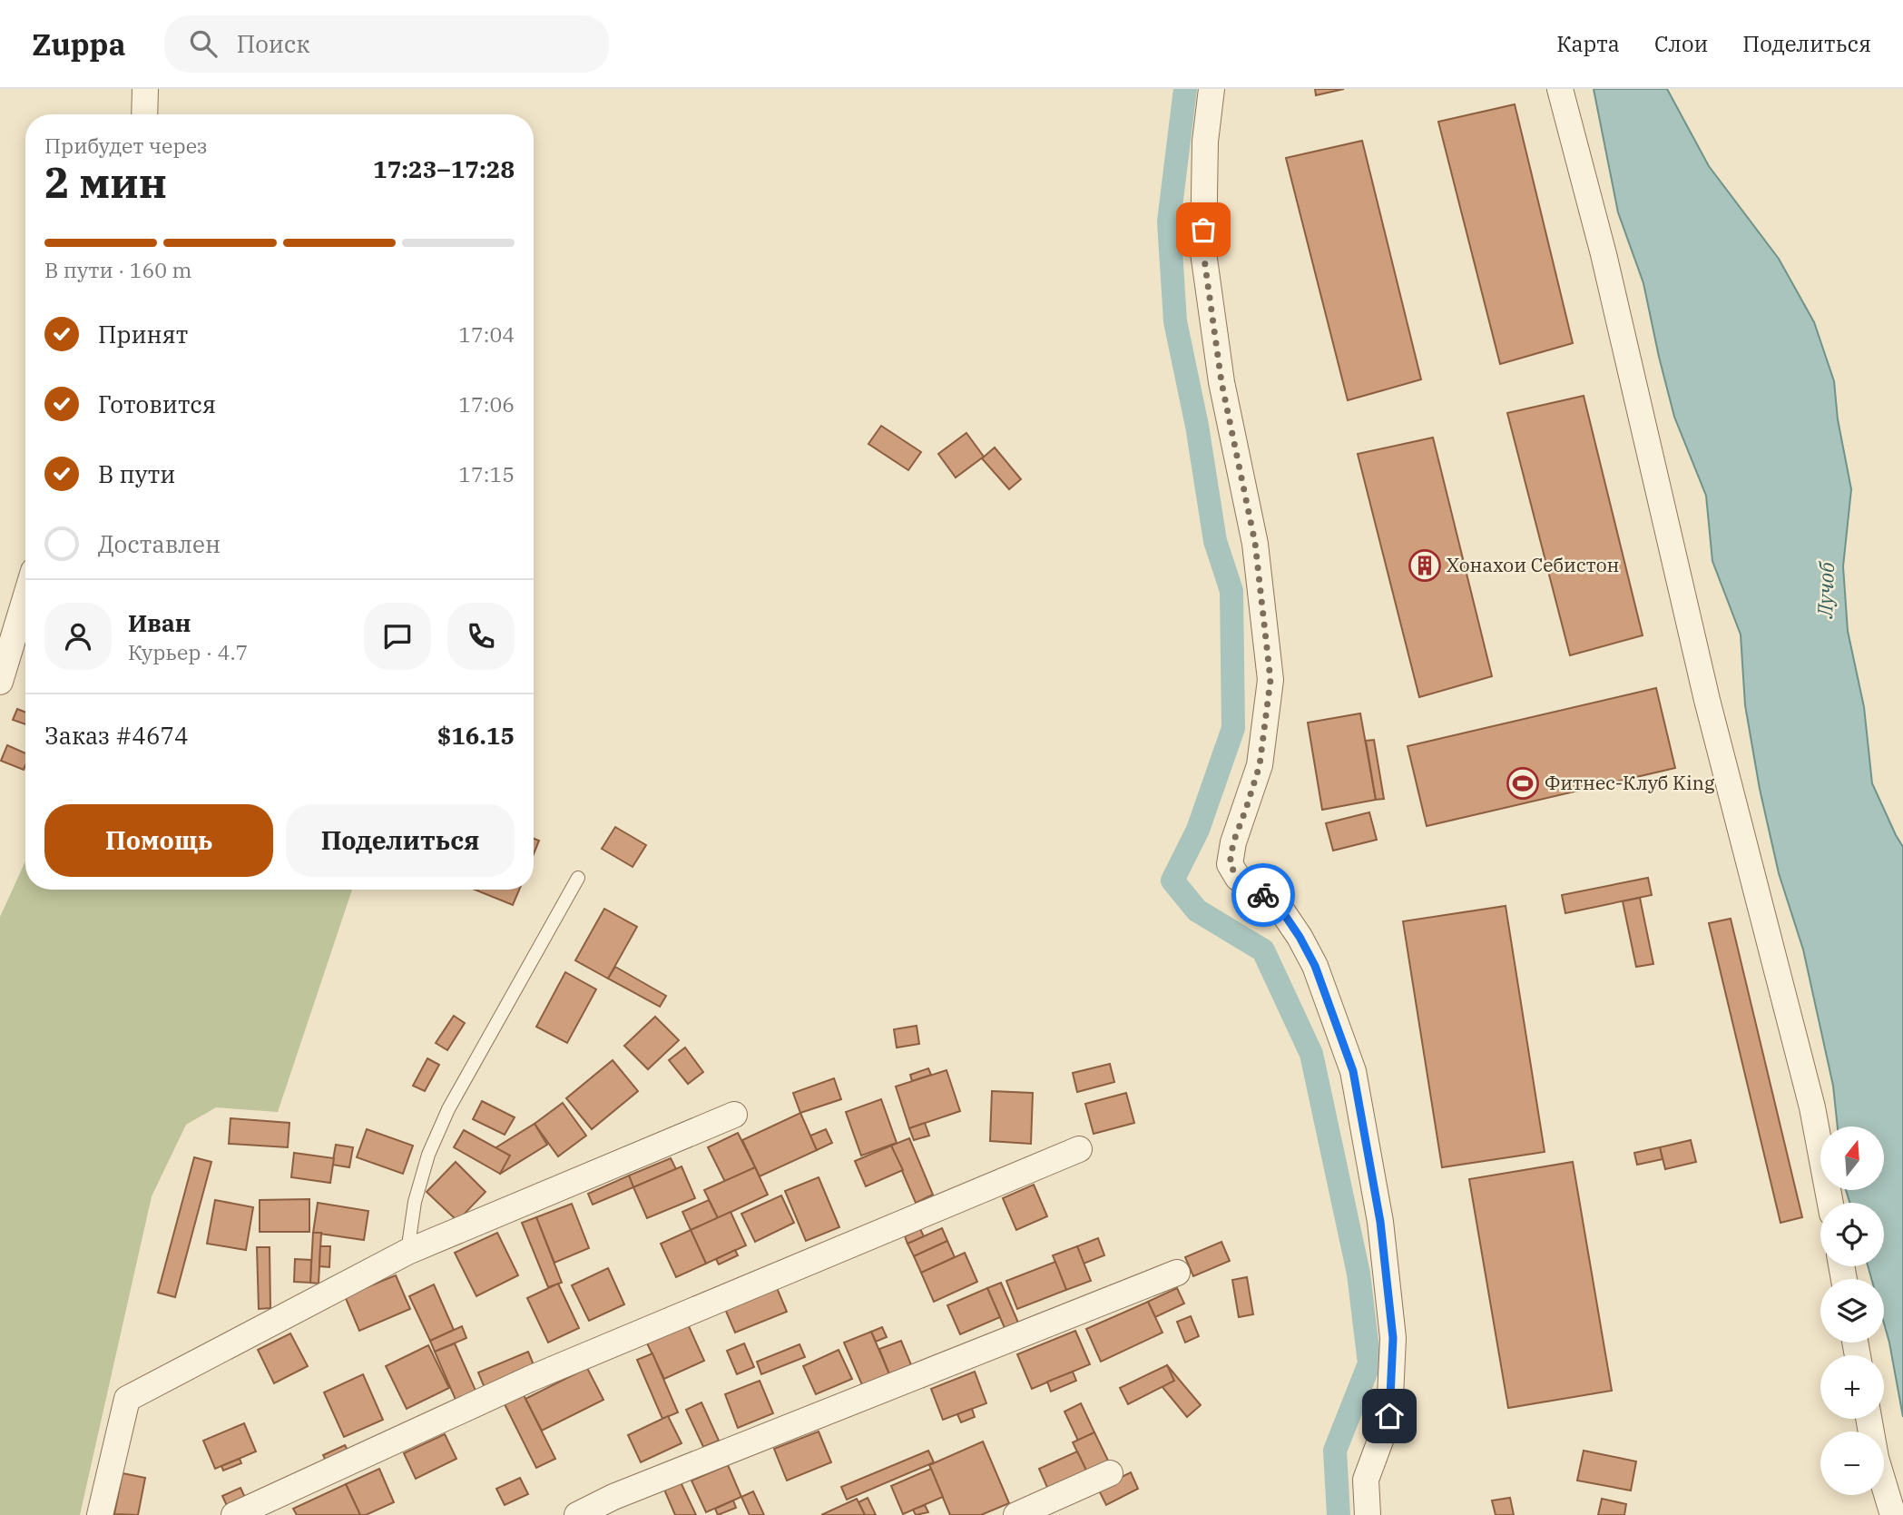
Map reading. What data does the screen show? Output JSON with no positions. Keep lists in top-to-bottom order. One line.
{"water":["Лучоб"],"places":{"building":["Хонахои Себистон"],"sports":["Фитнес-Клуб King"]},"north":"top","page":{"header":"Zuppa","search":"Поиск","nav":["Карта","Слои","Поделиться"],"heading":["2 мин","Прибудет через","17:23–17:28"],"panel":["Иван","Курьер · 4.7","Заказ #4674","$16.15"],"bar":"В пути · 160 m","list":[["Принят","17:04"],["Готовится","17:06"],["В пути","17:15"],"Доставлен"],"buttons":["Помощь","Поделиться"],"map_buttons":["+","−"]}}
